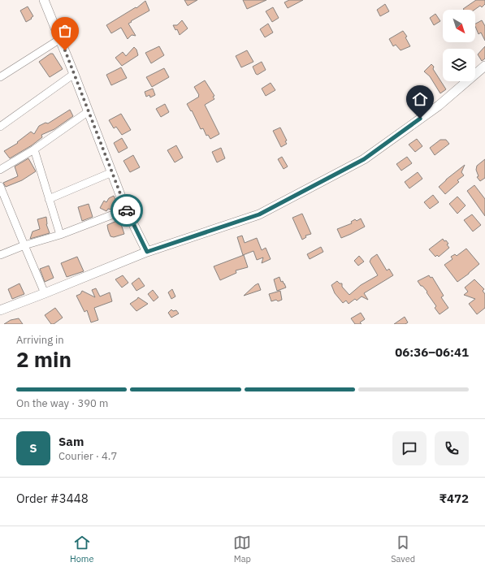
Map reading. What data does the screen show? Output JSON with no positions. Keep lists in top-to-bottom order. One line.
{"north":"bottom right","page":{"heading":["2 min","Arriving in","06:36–06:41"],"panel":["Sam","Courier · 4.7","Order #3448","₹472"],"bar":"On the way · 390 m","round":"S","tabs":["Home","Map","Saved"]}}
